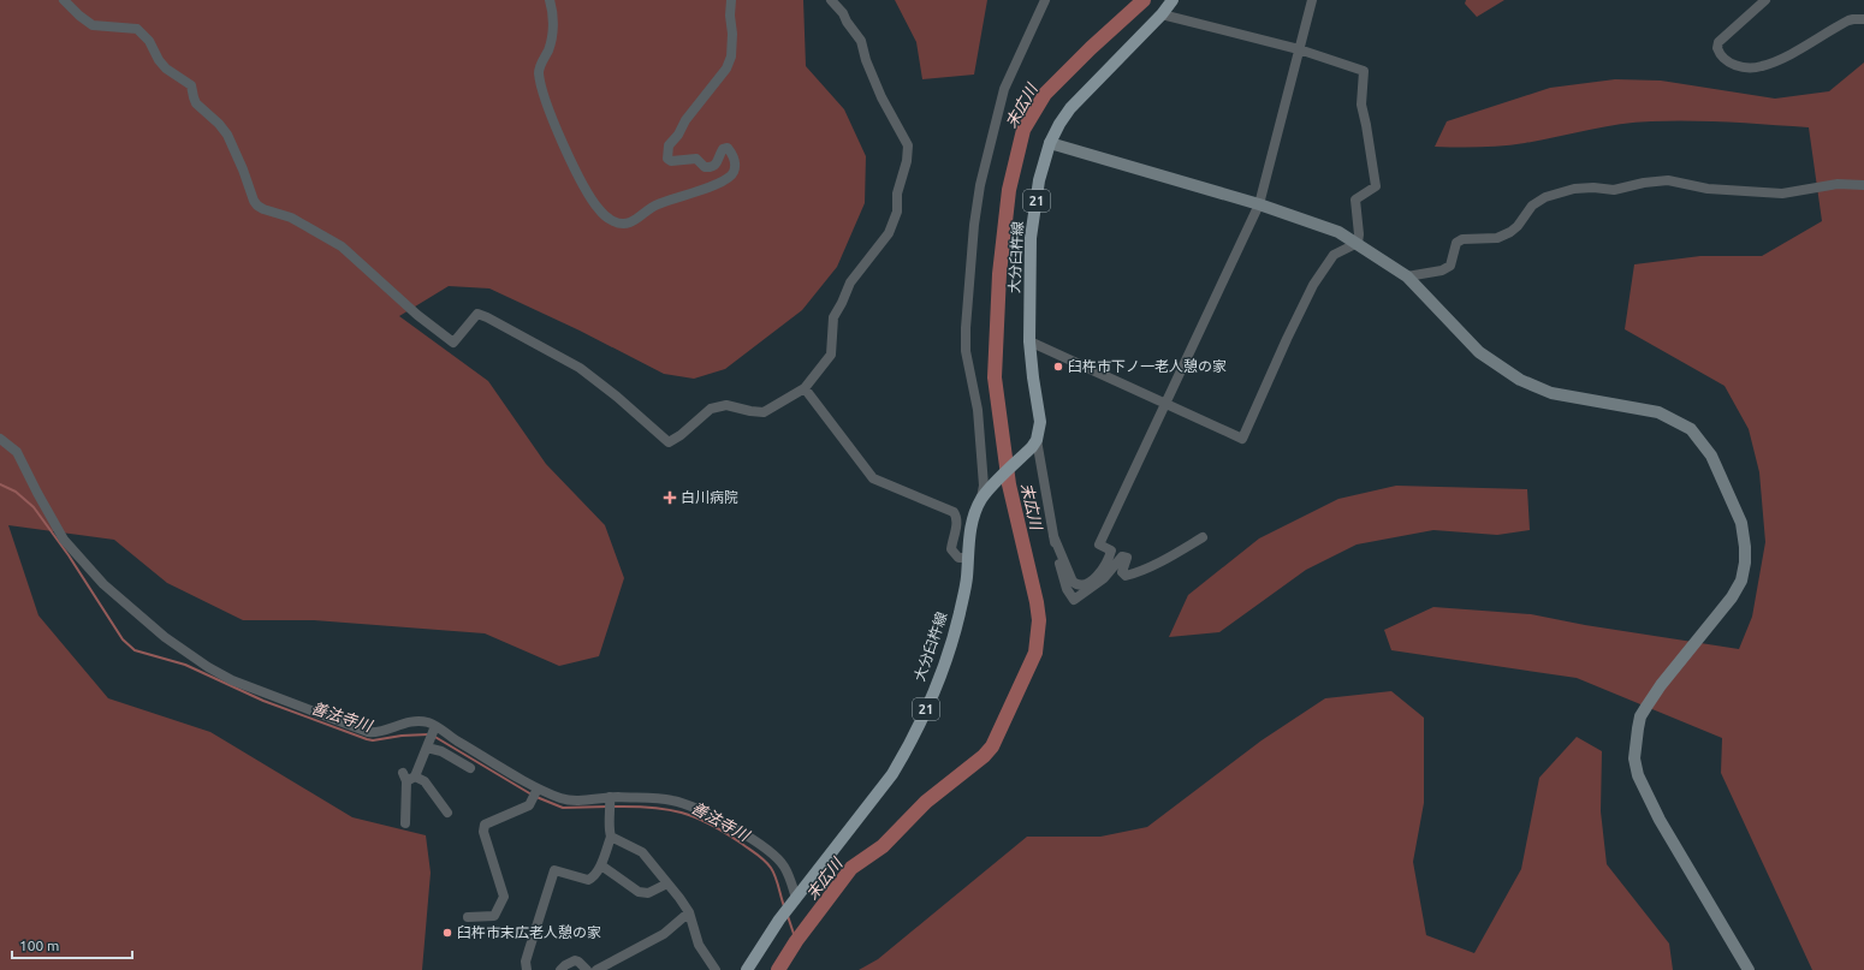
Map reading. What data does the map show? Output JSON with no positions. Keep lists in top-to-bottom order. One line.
{"streets":{"main road":["21","大分臼杵線"]},"water":["末広川","善法寺川"],"places":{"other":["臼杵市下ノ一老人憩の家","臼杵市末広老人憩の家"],"health":["白川病院"]},"scale_bar":"100 m"}
